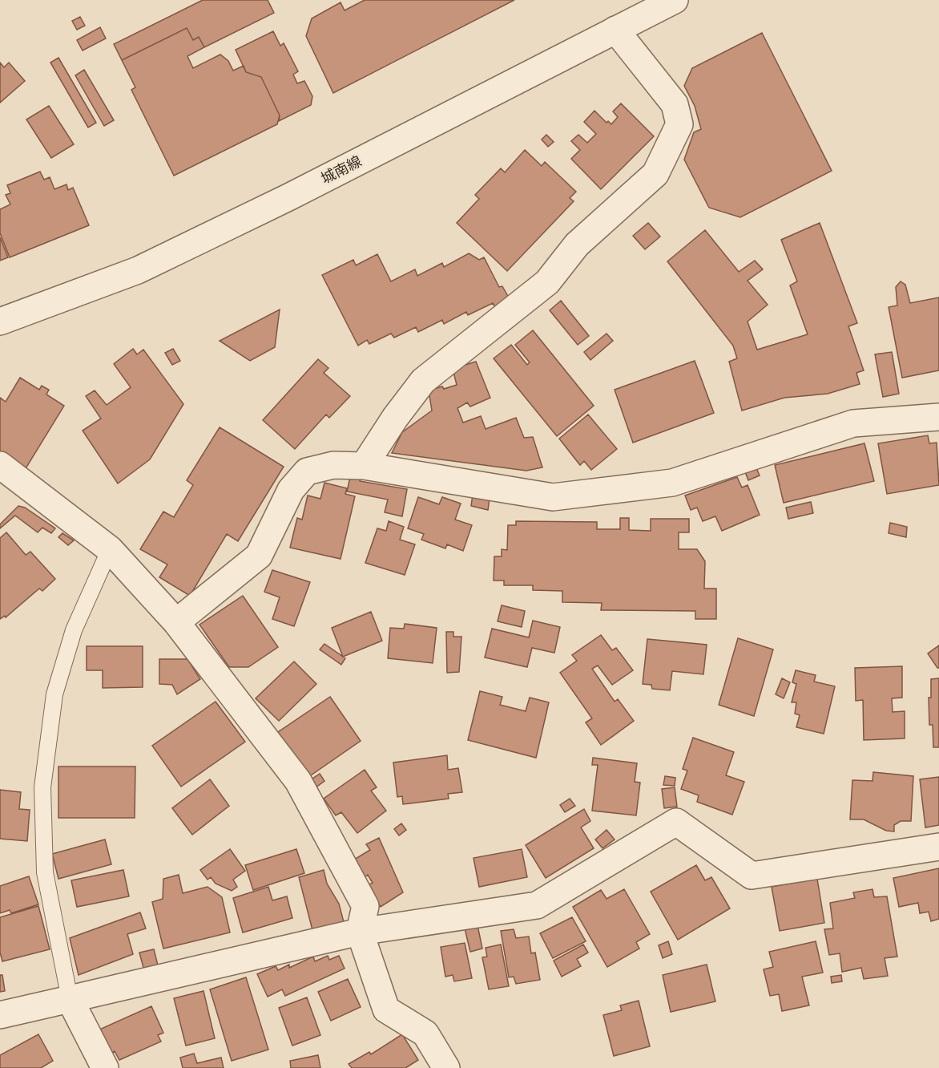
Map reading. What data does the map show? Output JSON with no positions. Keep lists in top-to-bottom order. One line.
{"streets":{"street":["城南線"]}}
